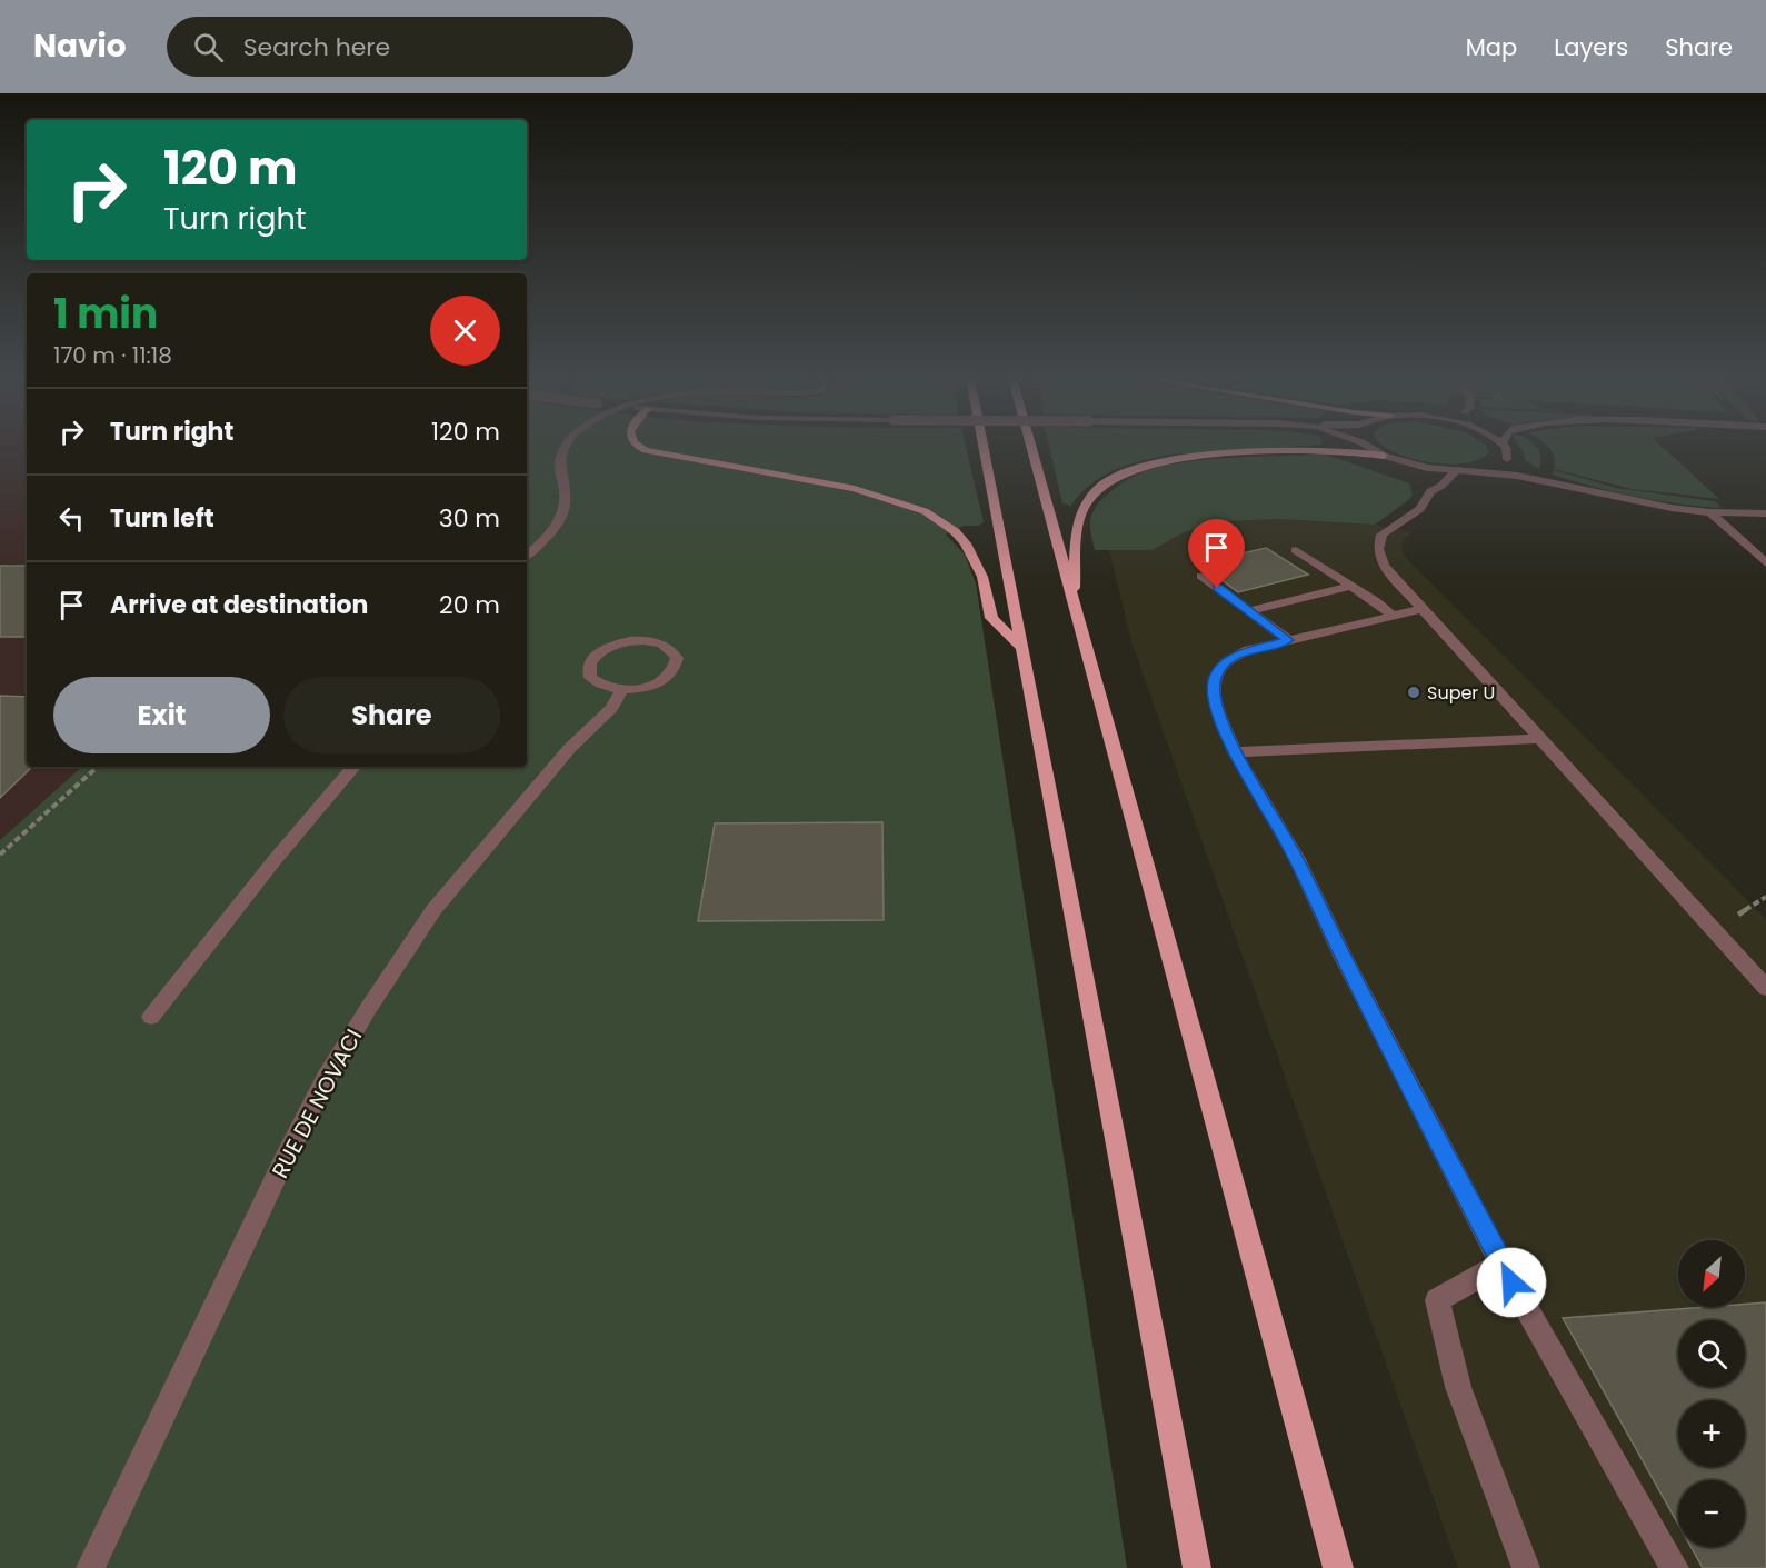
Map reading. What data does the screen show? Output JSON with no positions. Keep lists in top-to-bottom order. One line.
{"streets":{"street":["RUE DE NOVACI"]},"places":["Super U"],"north":"bottom left","page":{"header":"Navio","search":"Search here","nav":["Map","Layers","Share"],"turn":["120 m","Turn right"],"heading":["1 min","170 m · 11:18"],"list":[{"name":"Turn right","value":"120 m"},{"name":"Turn left","value":"30 m"},{"name":"Arrive at destination","value":"20 m"}],"buttons":["Exit","Share"],"map_buttons":["+","−"]}}
